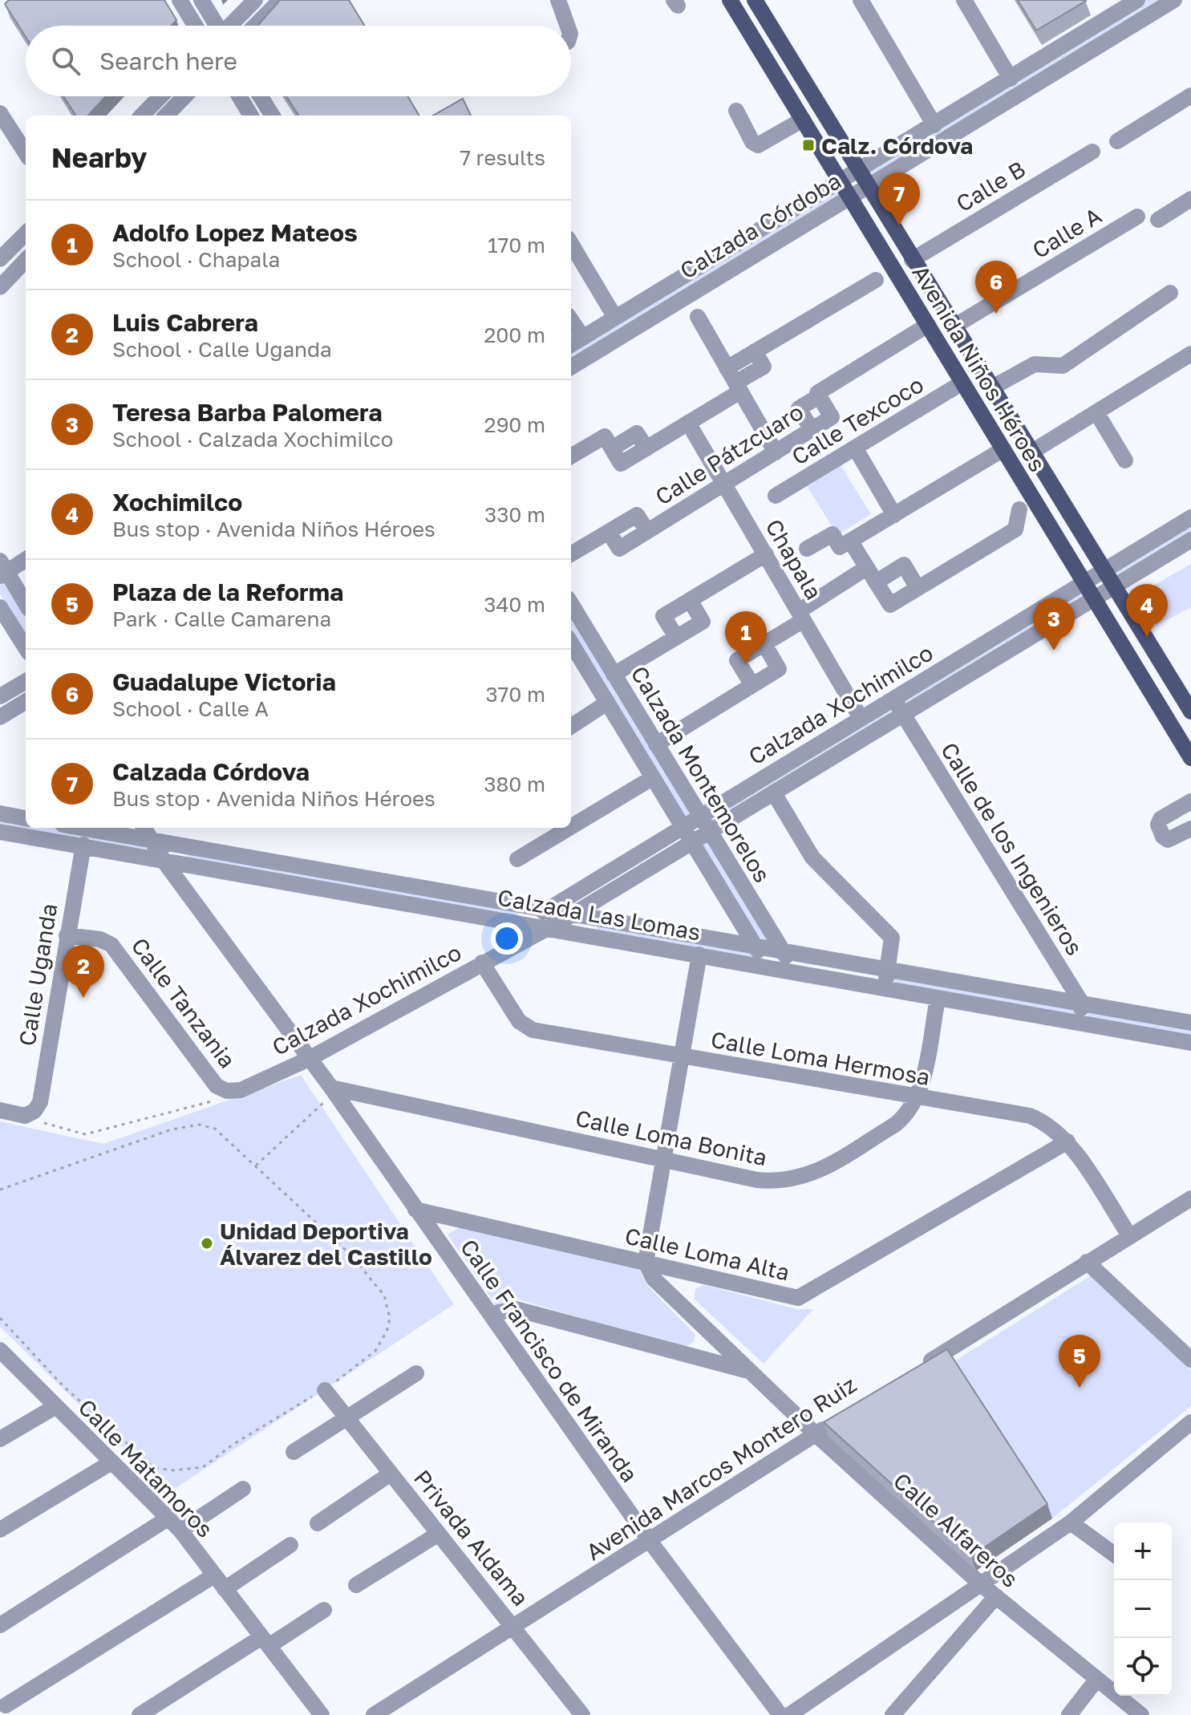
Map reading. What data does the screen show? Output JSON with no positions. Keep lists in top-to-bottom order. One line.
{"streets":{"main road":["Avenida Niños Héroes"],"street":["Calle B","Calzada Córdoba","Calle A","Calle Texcoco","Calle Pátzcuaro","Chapala","Calzada Xochimilco","Calzada Montemorelos","Calle de los Ingenieros","Calzada Las Lomas","Calle Uganda","Calle Tanzania","Calle Loma Hermosa","Calle Loma Bonita","Calle Loma Alta","Calle Francisco de Miranda","Calle Matamoros","Avenida Marcos Montero Ruiz","Calle Alfareros","Privada Aldama"]},"crossings":[["Calle B","Avenida Niños Héroes"],["Calzada Córdoba","Avenida Niños Héroes"],["Calle A","Avenida Niños Héroes"],["Avenida Niños Héroes","Calle Texcoco"],["Avenida Niños Héroes","Calle Pátzcuaro"],["Avenida Niños Héroes","Calzada Xochimilco"],["Calle Pátzcuaro","Chapala"],["Chapala","Calzada Xochimilco"],["Calzada Xochimilco","Calzada Montemorelos"],["Calzada Xochimilco","Calle de los Ingenieros"],["Calzada Xochimilco","Calzada Las Lomas"],["Calzada Xochimilco","Calle Tanzania"],["Calzada Xochimilco","Calle Loma Hermosa"],["Calzada Xochimilco","Calle Francisco de Miranda"],["Calzada Montemorelos","Calzada Las Lomas"],["Calle de los Ingenieros","Calzada Las Lomas"],["Calzada Las Lomas","Calle Uganda"],["Calzada Las Lomas","Calle Francisco de Miranda"],["Calle Uganda","Calle Tanzania"],["Calle Loma Hermosa","Calle Loma Bonita"],["Calle Loma Hermosa","Calle Loma Alta"],["Calle Loma Bonita","Calle Francisco de Miranda"],["Calle Loma Alta","Calle Francisco de Miranda"],["Calle Loma Alta","Calle Alfareros"],["Calle Francisco de Miranda","Avenida Marcos Montero Ruiz"],["Calle Francisco de Miranda","Calle Alfareros"],["Avenida Marcos Montero Ruiz","Calle Alfareros"],["Avenida Marcos Montero Ruiz","Privada Aldama"]],"places":{"transit":["Calz. Córdova"],"other":["Unidad Deportiva Álvarez del Castillo"]},"page":{"search":"Search here","heading":["Nearby","7 results"],"pins":["7","6","4","3","1","2","5"],"list":[{"mark":"1","name":"Adolfo Lopez Mateos","note":"School · Chapala","value":"170 m"},{"mark":"2","name":"Luis Cabrera","note":"School · Calle Uganda","value":"200 m"},{"mark":"3","name":"Teresa Barba Palomera","note":"School · Calzada Xochimilco","value":"290 m"},{"mark":"4","name":"Xochimilco","note":"Bus stop · Avenida Niños Héroes","value":"330 m"},{"mark":"5","name":"Plaza de la Reforma","note":"Park · Calle Camarena","value":"340 m"},{"mark":"6","name":"Guadalupe Victoria","note":"School · Calle A","value":"370 m"},{"mark":"7","name":"Calzada Córdova","note":"Bus stop · Avenida Niños Héroes","value":"380 m"}],"map_buttons":["+","−"]}}
